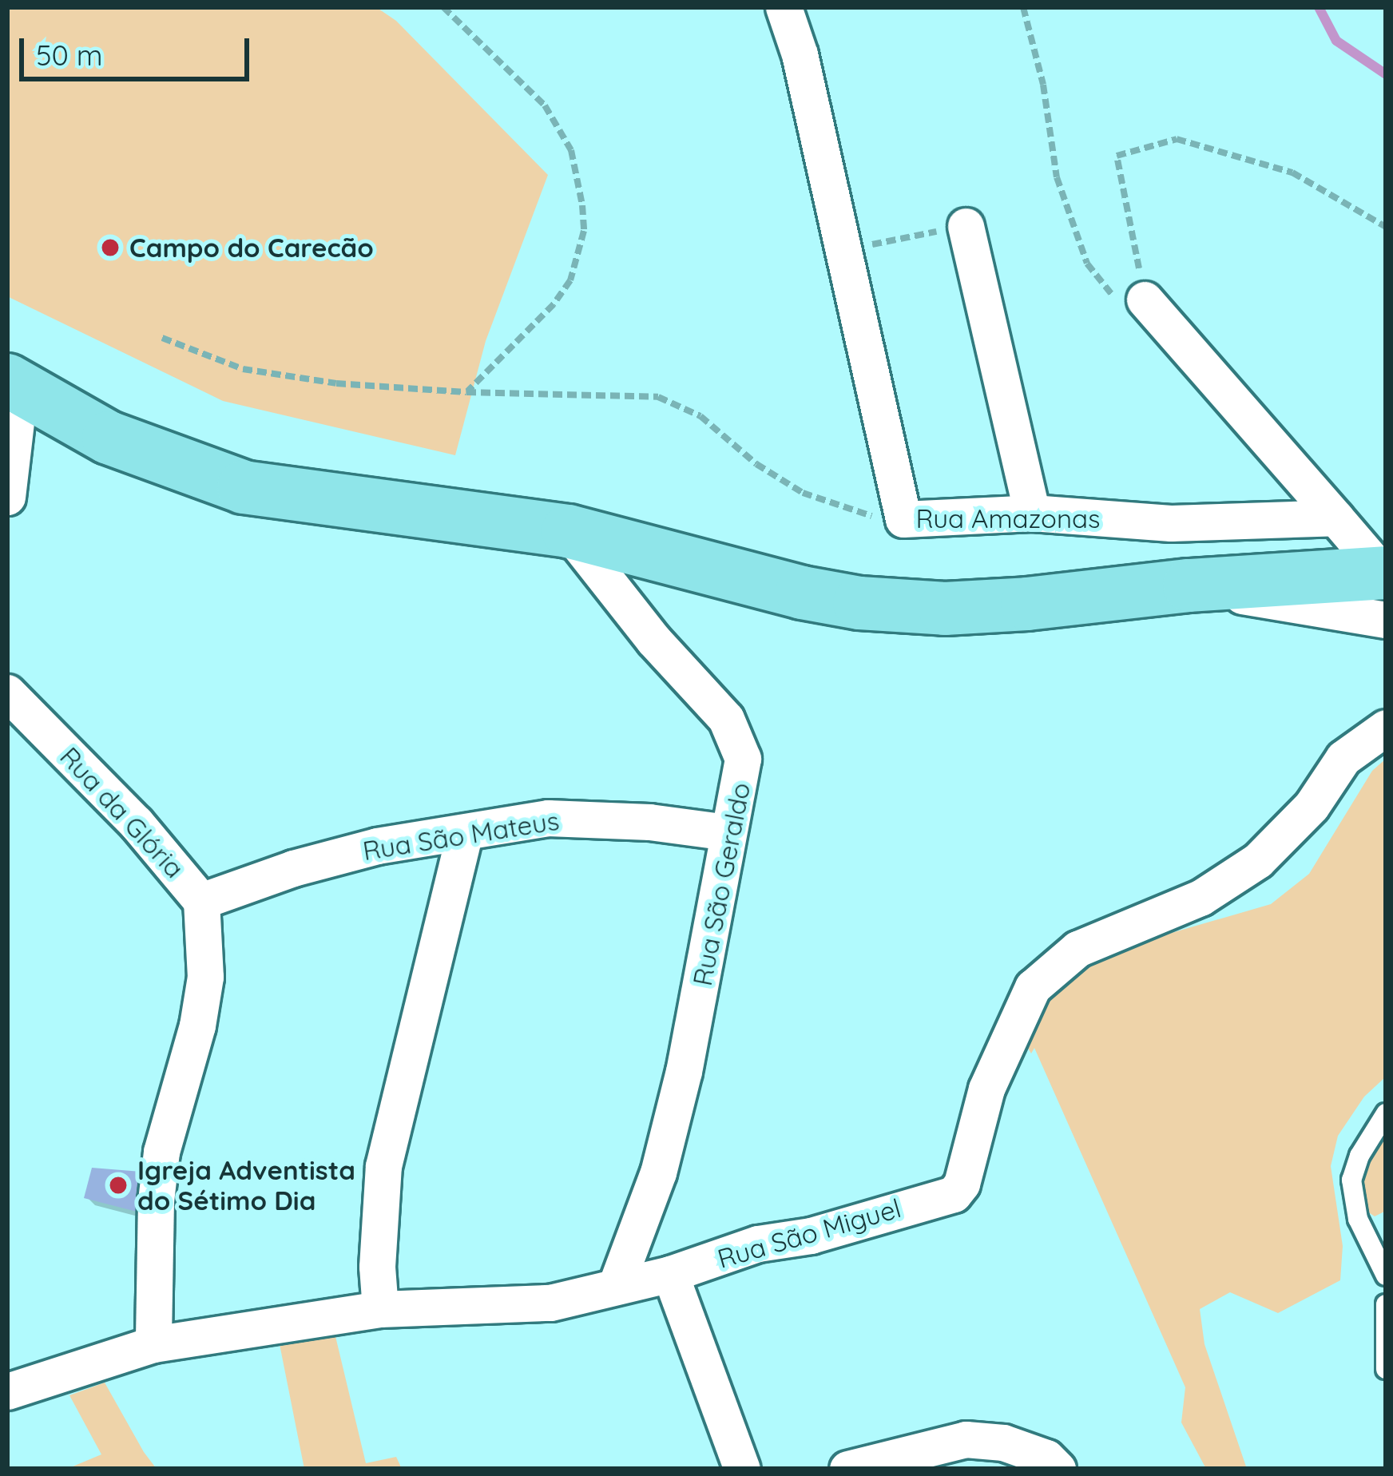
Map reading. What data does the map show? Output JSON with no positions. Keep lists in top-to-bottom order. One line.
{"streets":{"street":["Rua Amazonas","Rua da Glória","Rua São Mateus","Rua São Geraldo","Rua São Miguel"]},"crossings":[["Rua da Glória","Rua São Mateus"],["Rua da Glória","Rua São Miguel"],["Rua São Mateus","Rua São Geraldo"],["Rua São Geraldo","Rua São Miguel"]],"places":["Campo do Carecão","Igreja Adventista do Sétimo Dia"],"scale_bar":"50 m"}
